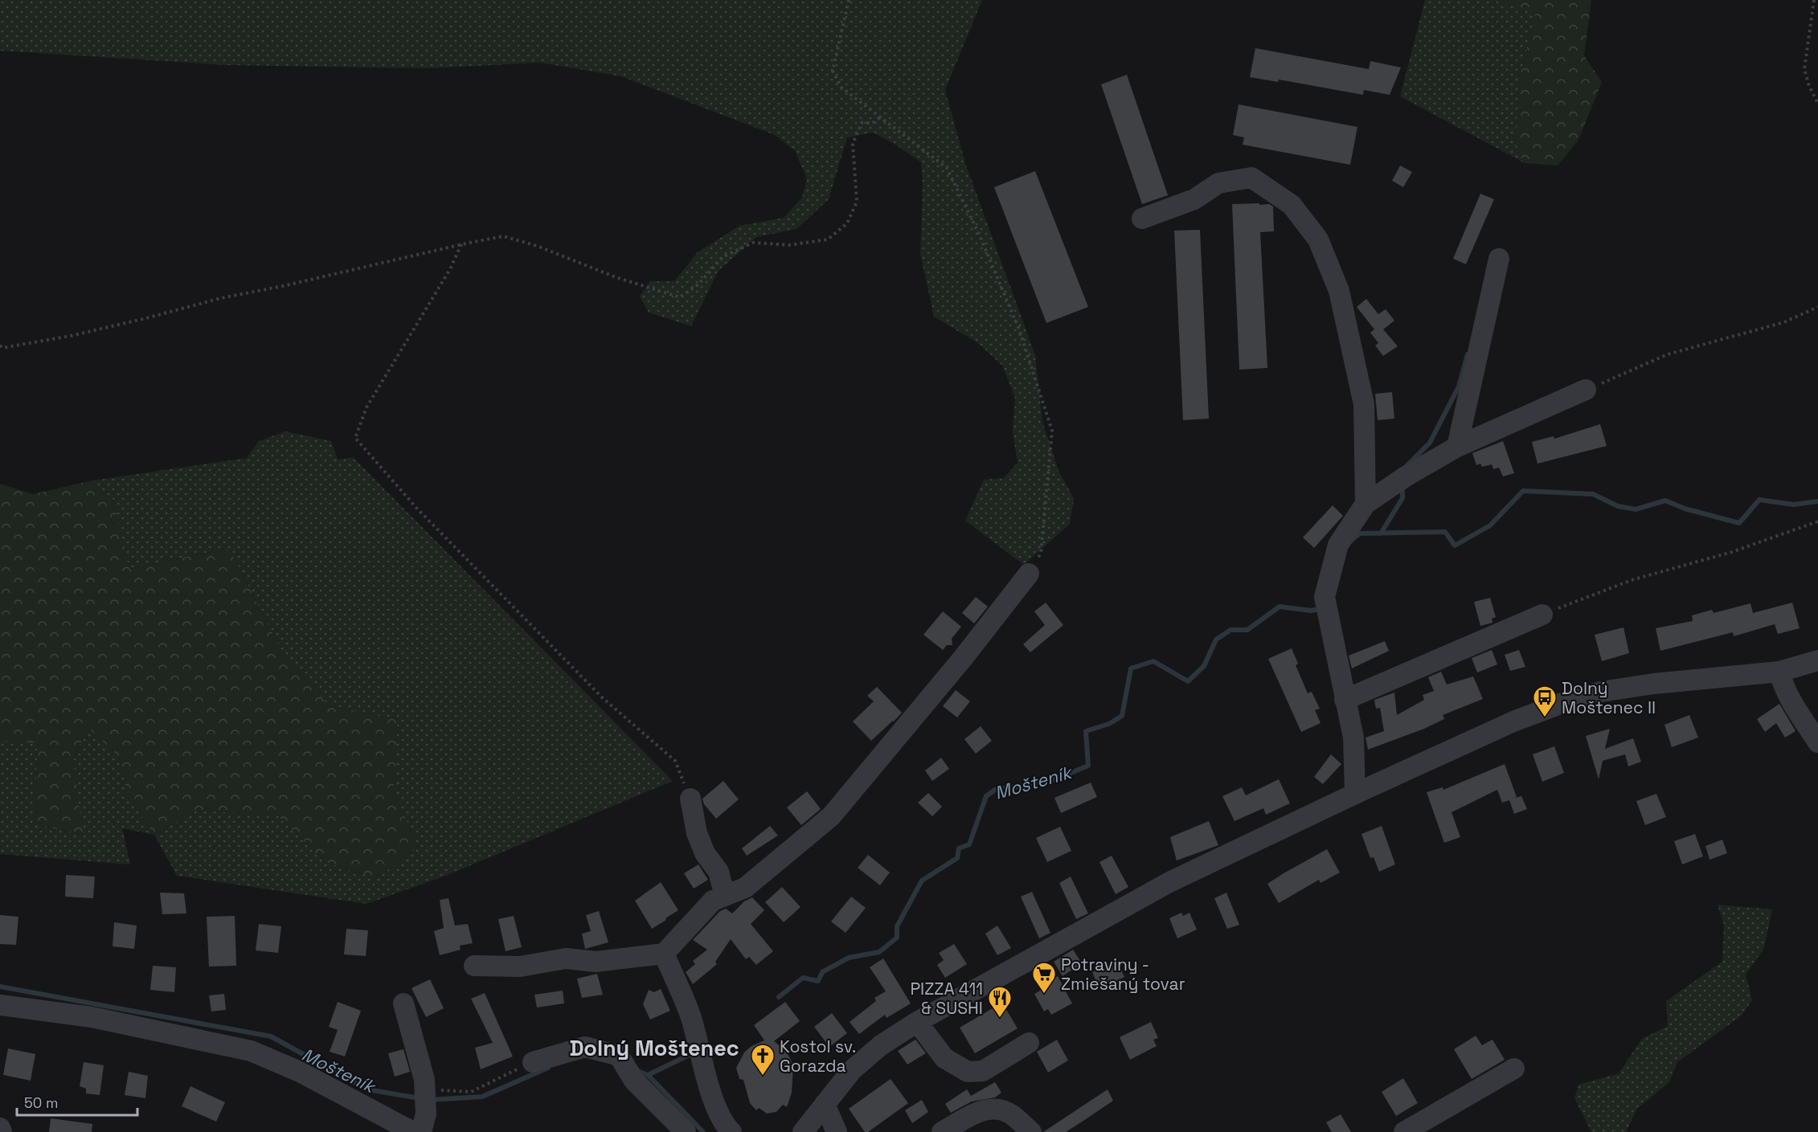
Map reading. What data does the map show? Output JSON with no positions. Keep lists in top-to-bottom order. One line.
{"districts":["Dolný Moštenec"],"water":["Mošteník"],"places":{"bus stop":["Dolný Moštenec II"],"supermarket":["Potraviny - Zmiešaný tovar"],"restaurant":["PIZZA 411 & SUSHI"],"church":["Kostol sv. Gorazda"]},"scale_bar":"50 m"}
